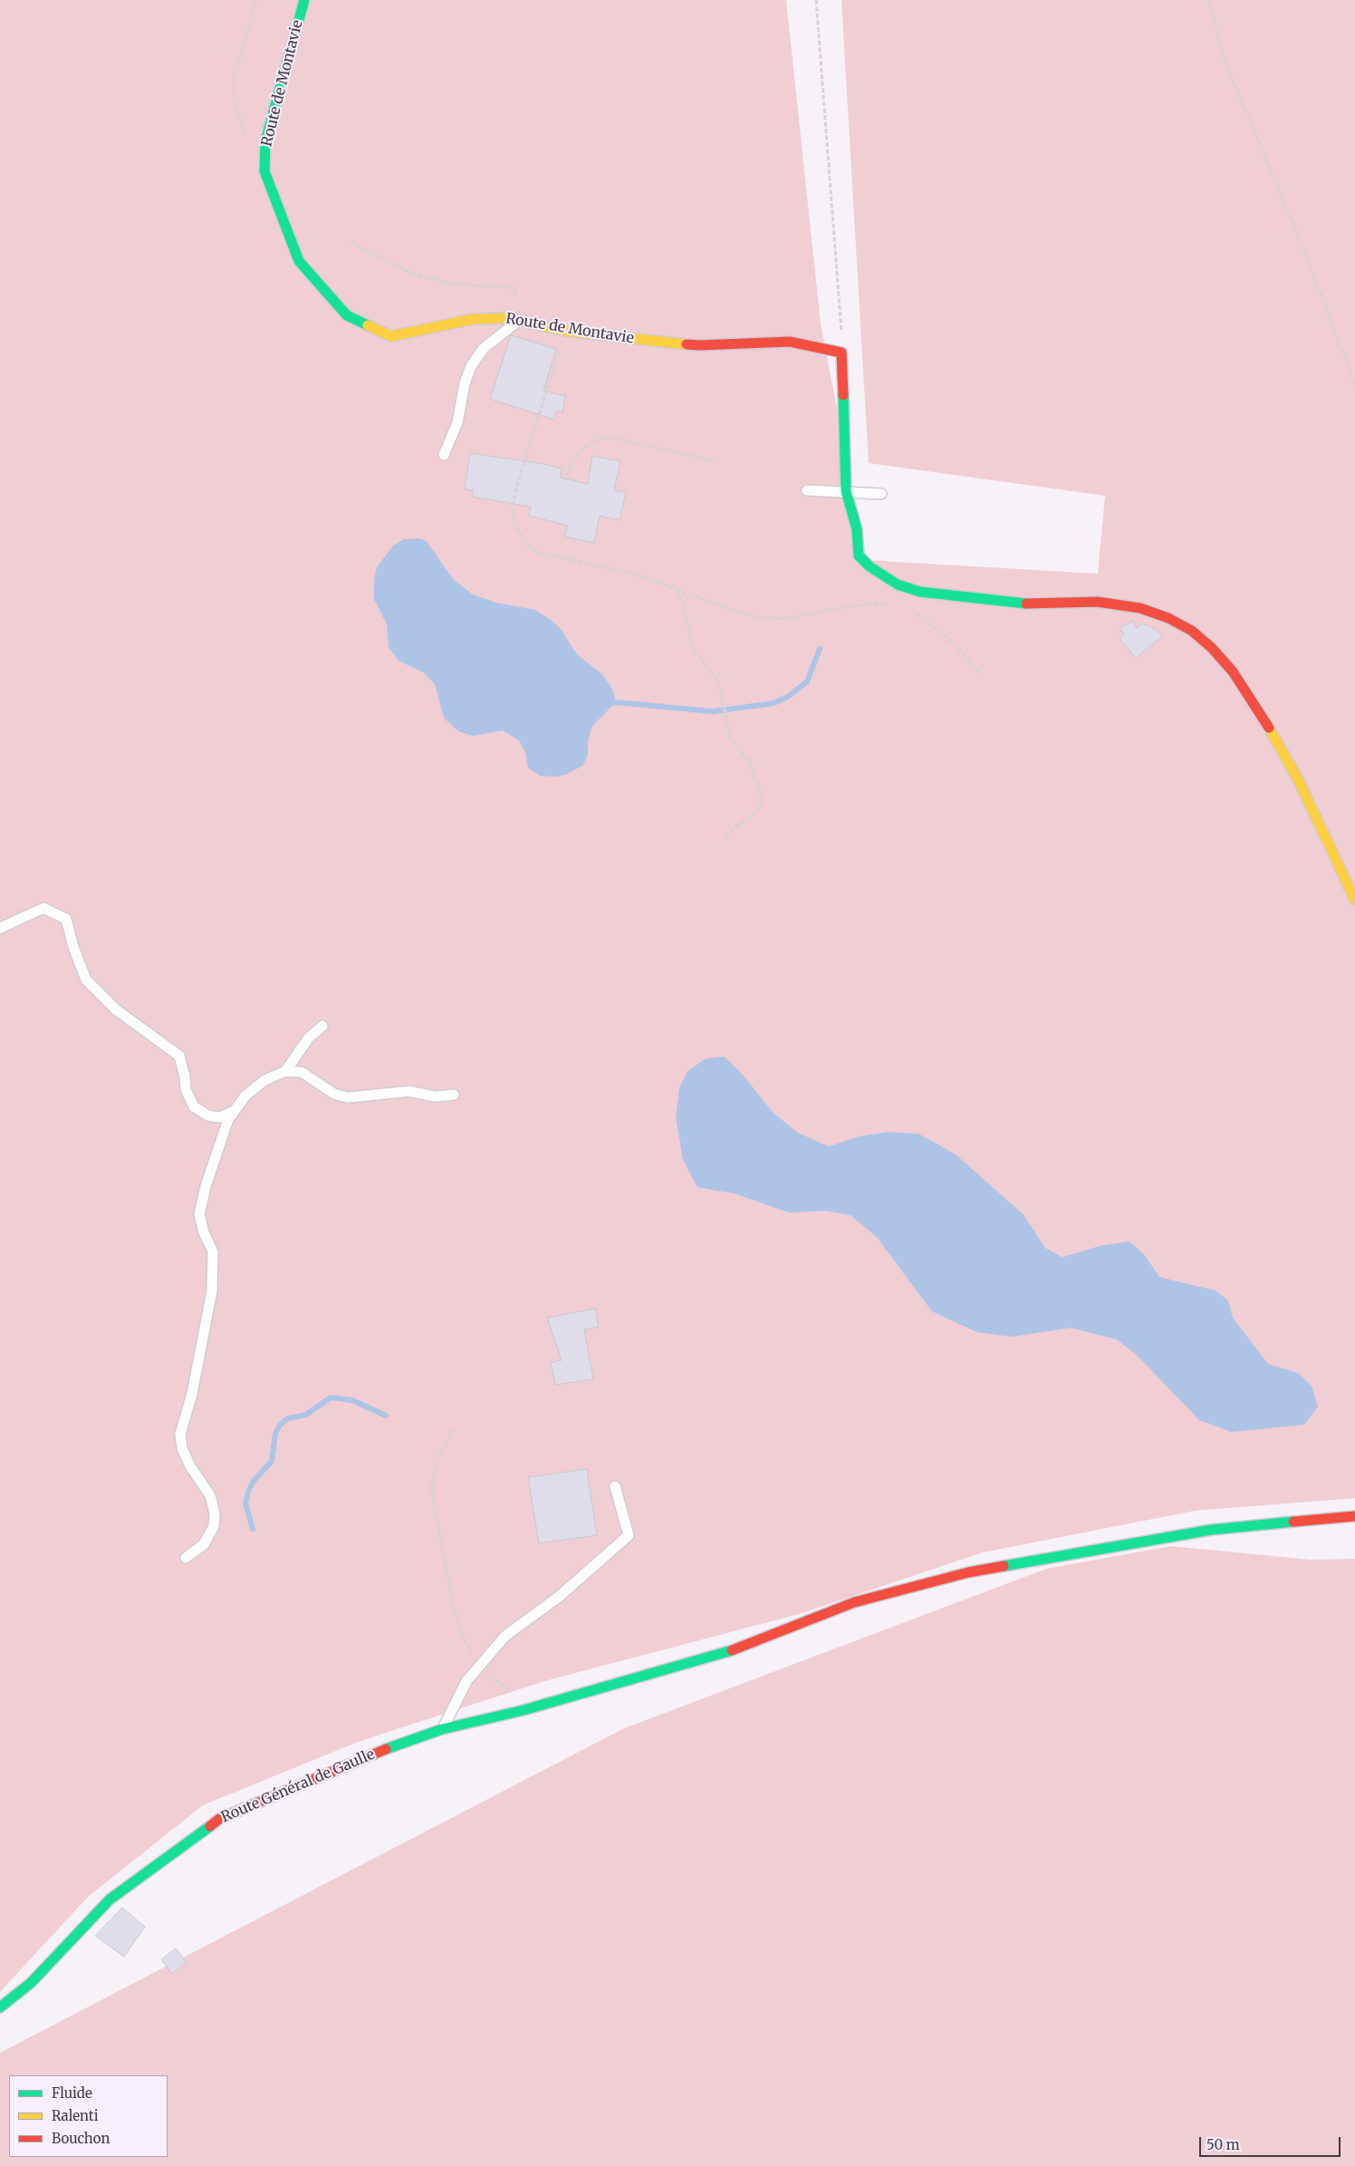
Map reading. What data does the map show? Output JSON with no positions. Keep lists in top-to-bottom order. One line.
{"streets":{"street":["Route de Montavie","Route Général de Gaulle"]},"legend":["Fluide","Ralenti","Bouchon"],"scale_bar":"50 m"}
